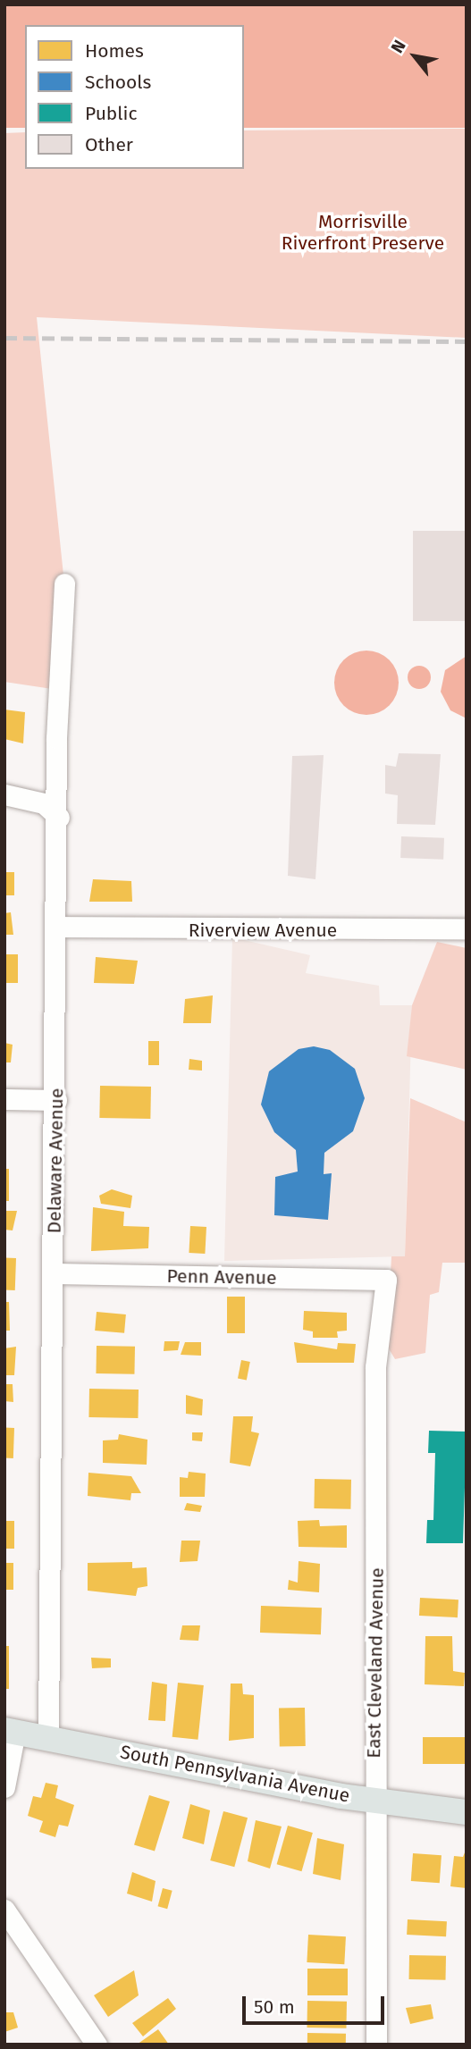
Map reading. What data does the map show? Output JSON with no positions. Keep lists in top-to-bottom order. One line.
{"streets":{"main road":["South Pennsylvania Avenue"],"street":["Riverview Avenue","Delaware Avenue","Penn Avenue","East Cleveland Avenue"]},"crossings":[["Riverview Avenue","Delaware Avenue"],["Delaware Avenue","Penn Avenue"],["Delaware Avenue","South Pennsylvania Avenue"],["Penn Avenue","East Cleveland Avenue"],["East Cleveland Avenue","South Pennsylvania Avenue"]],"parks":["Morrisville Riverfront Preserve"],"legend":["Homes","Schools","Public","Other"],"scale_bar":"50 m","north":"top left"}
